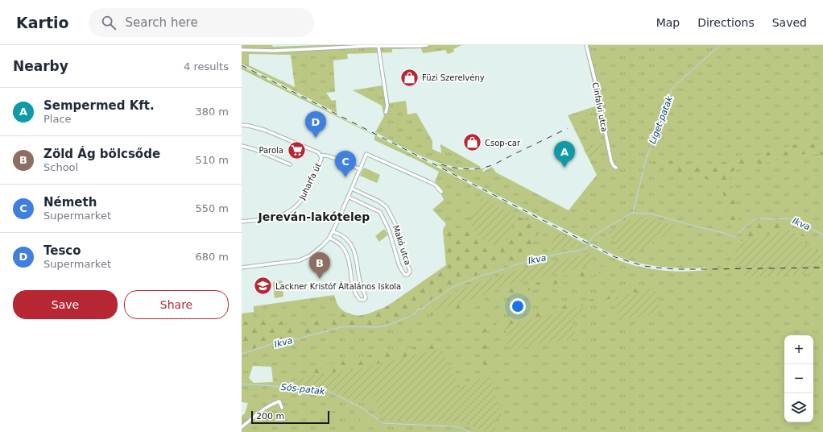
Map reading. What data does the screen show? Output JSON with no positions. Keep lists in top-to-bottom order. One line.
{"streets":{"street":["Cinfalvi utca","Juharfa út","Makó utca"]},"districts":["Jereván-lakótelep"],"water":["Liget-patak","Ikva","Sós-patak"],"places":{"shop":["Füzi Szerelvény","Csop-car"],"supermarket":["Parola"],"school or university":["Lackner Kristóf Általános Iskola"]},"scale_bar":"200 m","page":{"header":"Kartio","search":"Search here","nav":["Map","Directions","Saved"],"heading":["Nearby","4 results"],"list":[{"mark":"A","name":"Sempermed Kft.","note":"Place","value":"380 m"},{"mark":"B","name":"Zöld Ág bölcsőde","note":"School","value":"510 m"},{"mark":"C","name":"Németh","note":"Supermarket","value":"550 m"},{"mark":"D","name":"Tesco","note":"Supermarket","value":"680 m"}],"pins":["D","A","C","B"],"buttons":["Save","Share"],"map_buttons":["+","−"],"scale":"200 m"}}
